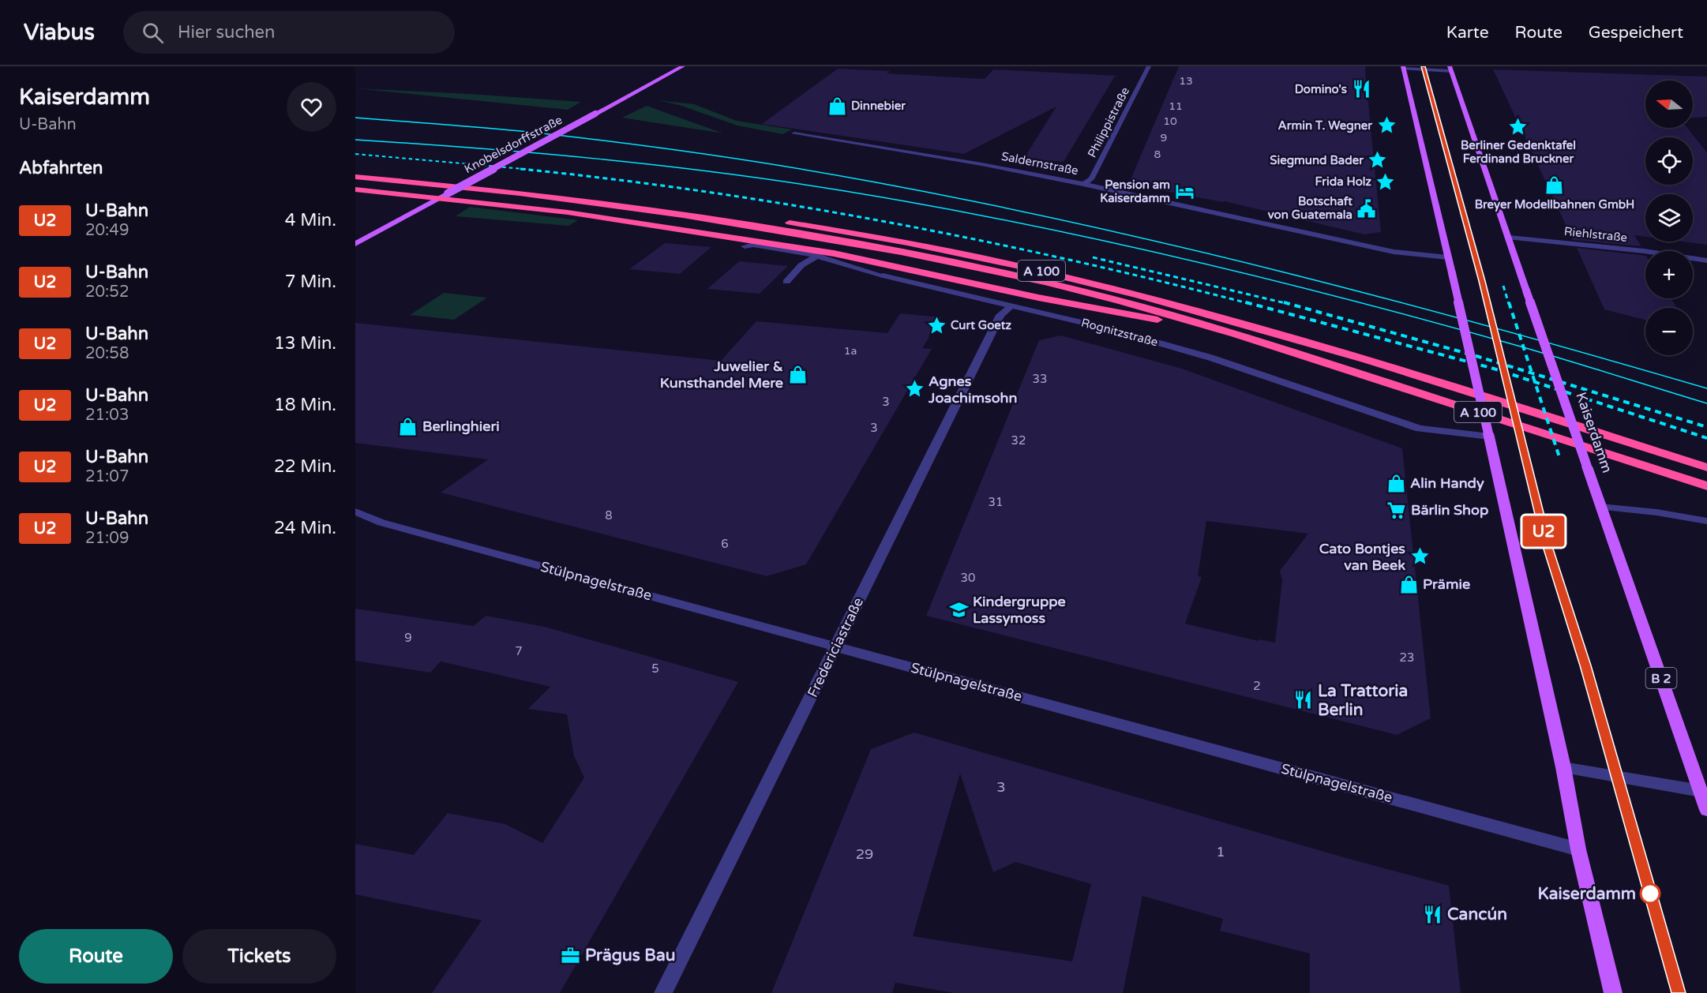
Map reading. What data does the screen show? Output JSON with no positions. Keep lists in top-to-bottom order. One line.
{"streets":{"highway":["A 100"],"main road":["Knobelsdorffstraße","Kaiserdamm","B 2"],"street":["Philippistraße","Saldernstraße","Riehlstraße","Rognitzstraße","Stülpnagelstraße","Fredericiastraße"]},"crossings":[["Philippistraße","Saldernstraße"],["Riehlstraße","Kaiserdamm"],["Rognitzstraße","Fredericiastraße"],["Stülpnagelstraße","Fredericiastraße"]],"places":{"restaurant":["Domino's","La Trattoria Berlin","Cancún"],"shop":["Dinnebier","Breyer Modellbahnen GmbH","Juwelier & Kunsthandel Mere","Berlinghieri","Alin Handy","Prämie"],"place":["Armin T. Wegner","Berliner Gedenktafel Ferdinand Bruckner","Siegmund Bader","Frida Holz","Curt Goetz","Agnes Joachimsohn","Cato Bontjes van Beek"],"hotel":["Pension am Kaiserdamm"],"public building":["Botschaft von Guatemala"],"supermarket":["Bärlin Shop"],"school or university":["Kindergruppe Lassymoss"],"other":["Kaiserdamm"],"office":["Prägus Bau"]},"lines":["metro line U2"],"house_numbers":["13","11","10","9","8","1a","33","3","3","32","31","8","6","30","9","7","23","5","2","3","1","29"],"north":"left","page":{"header":"Viabus","search":"Hier suchen","nav":["Karte","Route","Gespeichert"],"heading":[["Kaiserdamm","U-Bahn"],"Abfahrten"],"on_map":"U2","map_buttons":["+","−"],"list":[{"mark":"U2","name":"U-Bahn","note":"20:49","value":"4 Min."},{"mark":"U2","name":"U-Bahn","note":"20:52","value":"7 Min."},{"mark":"U2","name":"U-Bahn","note":"20:58","value":"13 Min."},{"mark":"U2","name":"U-Bahn","note":"21:03","value":"18 Min."},{"mark":"U2","name":"U-Bahn","note":"21:07","value":"22 Min."},{"mark":"U2","name":"U-Bahn","note":"21:09","value":"24 Min."}],"buttons":["Route","Tickets"]}}
